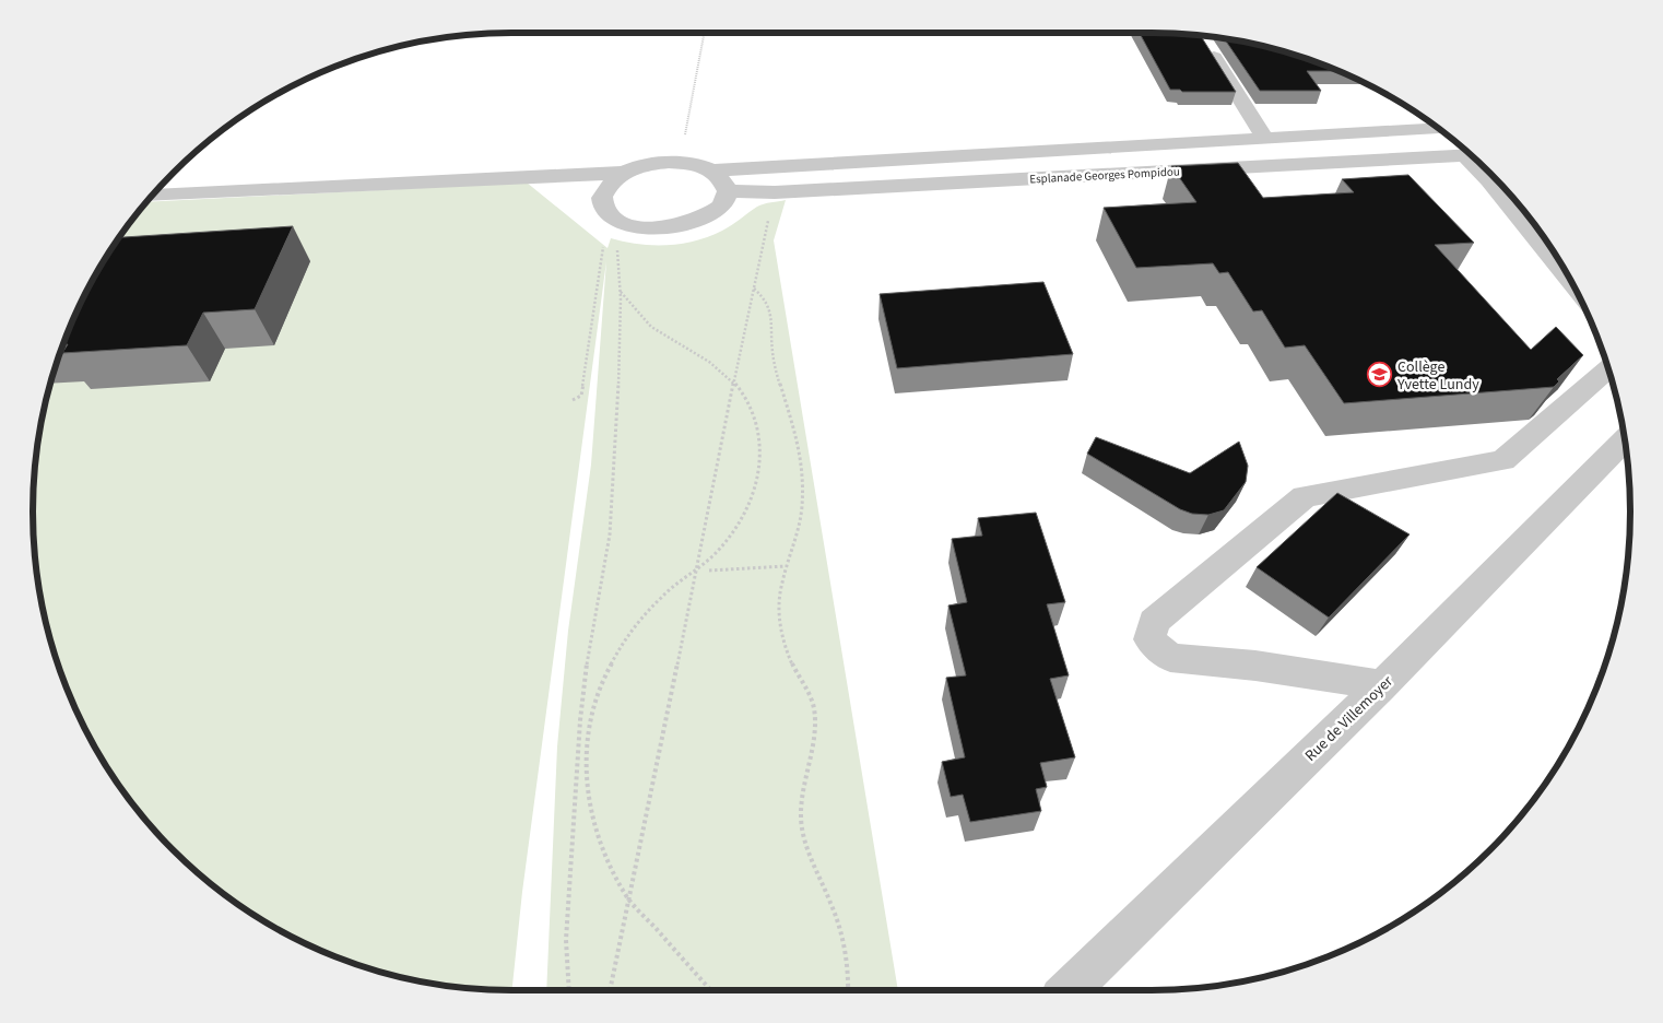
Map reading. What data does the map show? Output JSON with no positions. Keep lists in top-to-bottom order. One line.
{"streets":{"street":["Esplanade Georges Pompidou","Rue de Villemoyer"]},"places":{"school or university":["Collège Yvette Lundy"]}}
